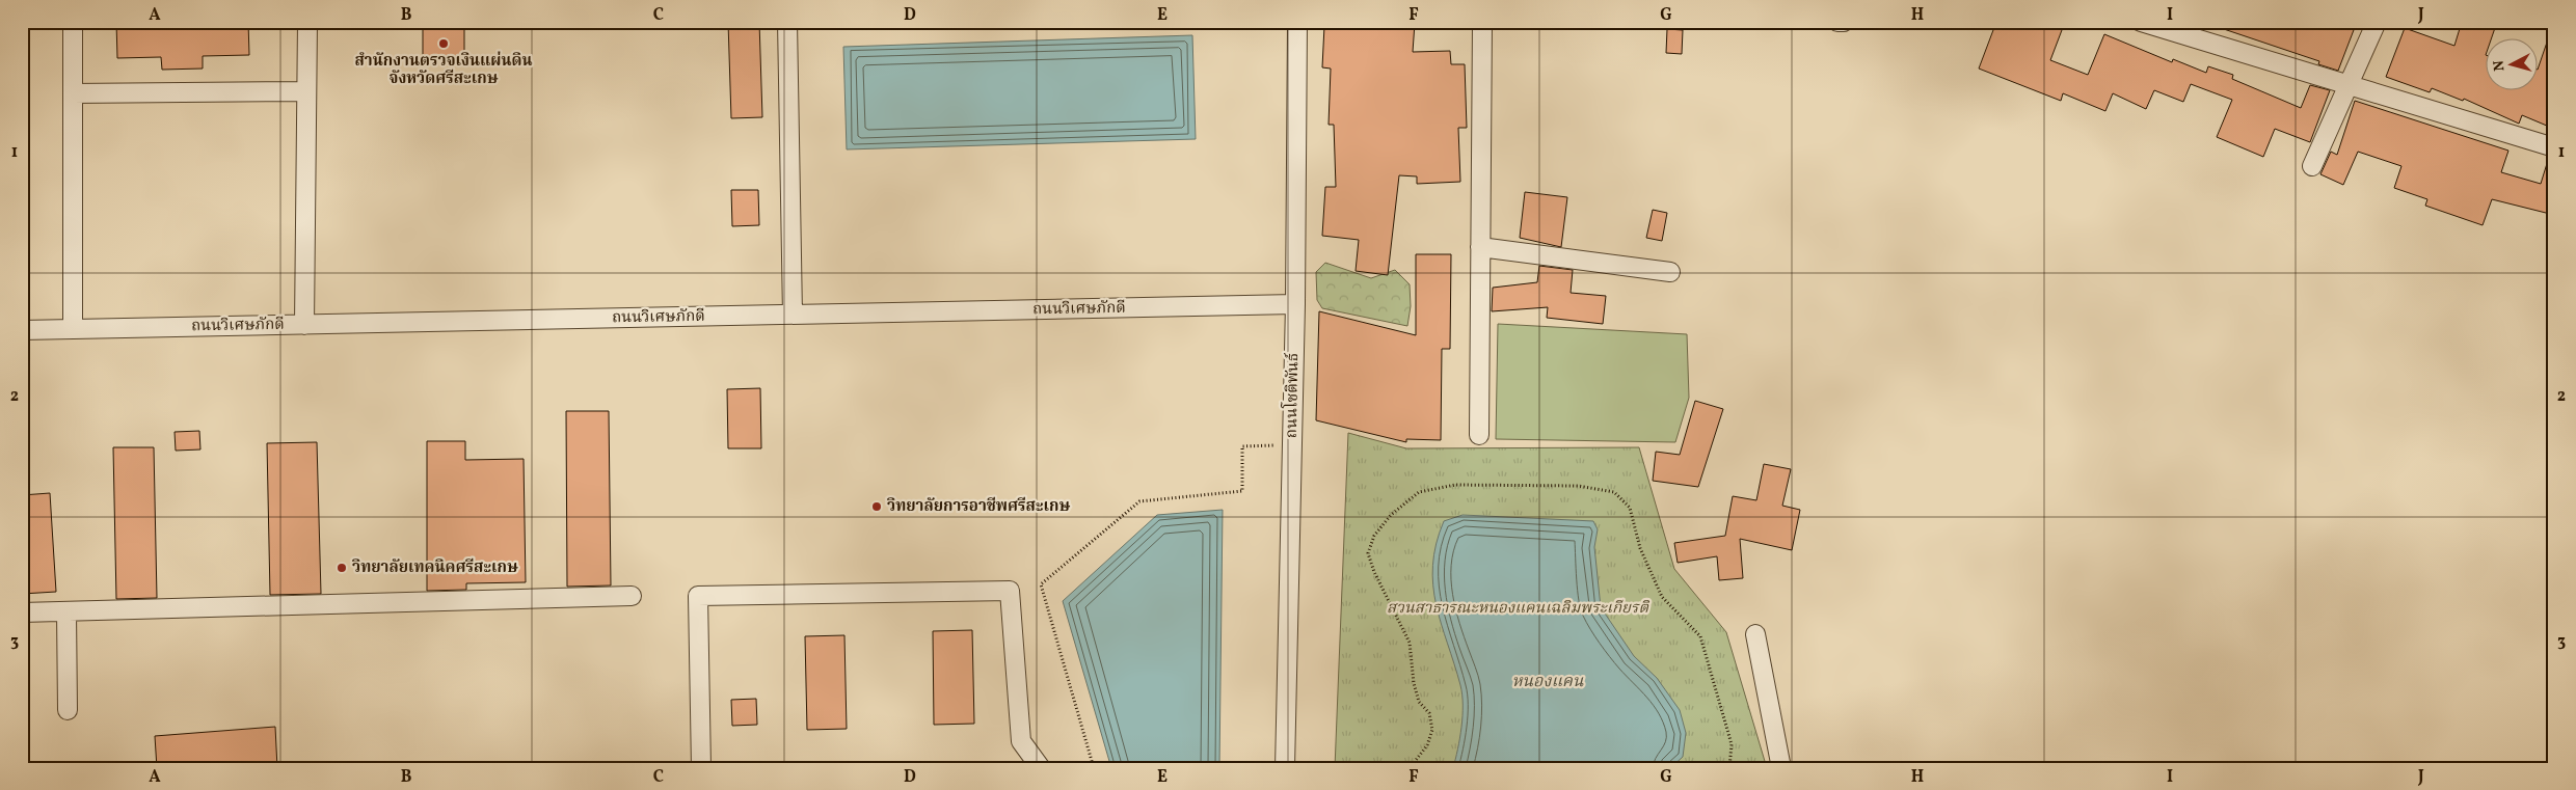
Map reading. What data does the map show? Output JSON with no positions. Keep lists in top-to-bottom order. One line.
{"streets":{"street":["ถนนวิเศษภักดี","ถนนโชติพันธ์"]},"crossings":[["ถนนวิเศษภักดี","ถนนโชติพันธ์"]],"water":["หนองแคน"],"parks":["สวนสาธารณะหนองแคนเฉลิมพระเกียรติ"],"places":["สำนักงานตรวจเงินแผ่นดิน จังหวัดศรีสะเกษ","วิทยาลัยการอาชีพศรีสะเกษ","วิทยาลัยเทคนิคศรีสะเกษ"],"north":"left","grid":{"columns":["A","B","C","D","E","F","G","H","I","J"],"rows":["1","2","3"]}}
